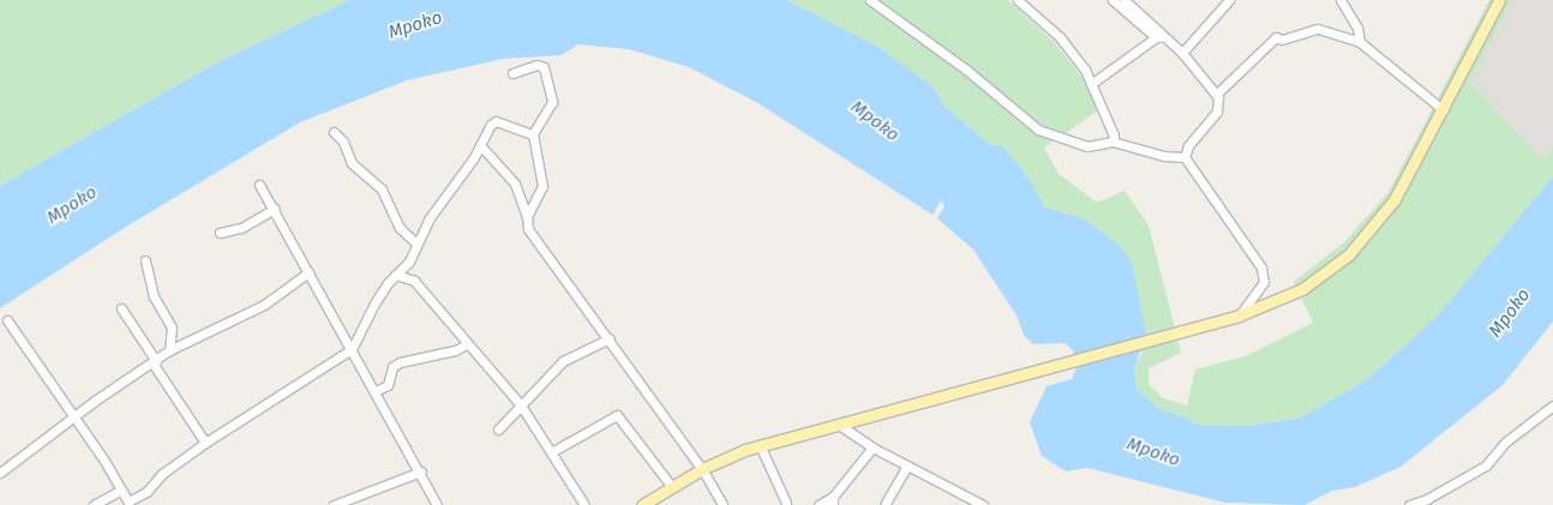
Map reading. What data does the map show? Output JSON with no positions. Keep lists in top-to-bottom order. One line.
{"water":["Mpoko"]}
